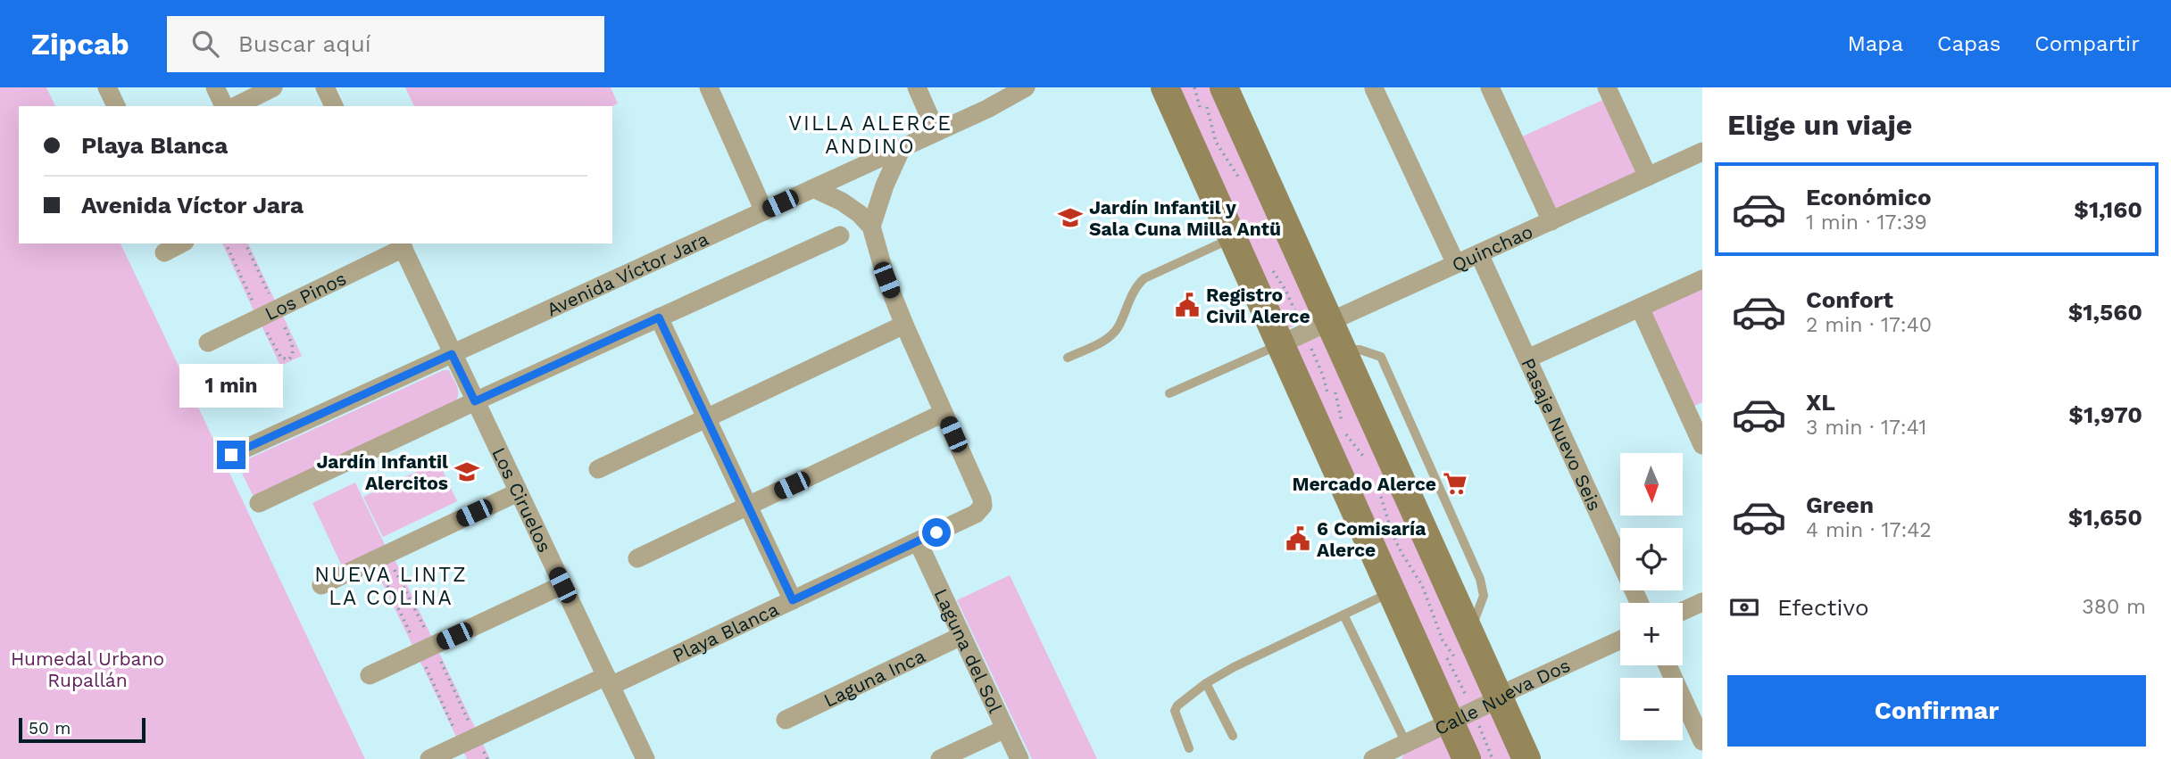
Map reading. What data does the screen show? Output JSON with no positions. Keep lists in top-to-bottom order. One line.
{"streets":{"street":["Quinchao","Avenida Víctor Jara","Los Pinos","Pasaje Nuevo Seis","Los Ciruelos","Playa Blanca","Laguna del Sol","Laguna Inca","Calle Nueva Dos"]},"crossings":[["Quinchao","Pasaje Nuevo Seis"],["Avenida Víctor Jara","Los Ciruelos"],["Los Pinos","Los Ciruelos"],["Los Ciruelos","Playa Blanca"],["Playa Blanca","Laguna del Sol"],["Laguna del Sol","Laguna Inca"]],"districts":["VILLA ALERCE ANDINO","NUEVA LINTZ LA COLINA"],"parks":["Humedal Urbano Rupallán"],"places":{"school or university":["Jardín Infantil y Sala Cuna Milla Antü","Jardín Infantil Alercitos"],"public building":["Registro Civil Alerce","6 Comisaría Alerce"],"supermarket":["Mercado Alerce"]},"scale_bar":"50 m","north":"bottom","page":{"header":"Zipcab","search":"Buscar aquí","nav":["Mapa","Capas","Compartir"],"heading":"Elige un viaje","banner":["Playa Blanca","Avenida Víctor Jara"],"list":[{"name":"Económico","note":"1 min · 17:39","value":"$1,160"},{"name":"Confort","note":"2 min · 17:40","value":"$1,560"},{"name":"XL","note":"3 min · 17:41","value":"$1,970"},{"name":"Green","note":"4 min · 17:42","value":"$1,650"}],"bubble":"1 min","map_buttons":["+","−"],"pay":["Efectivo","380 m"],"buttons":"Confirmar","scale":"50 m"}}
